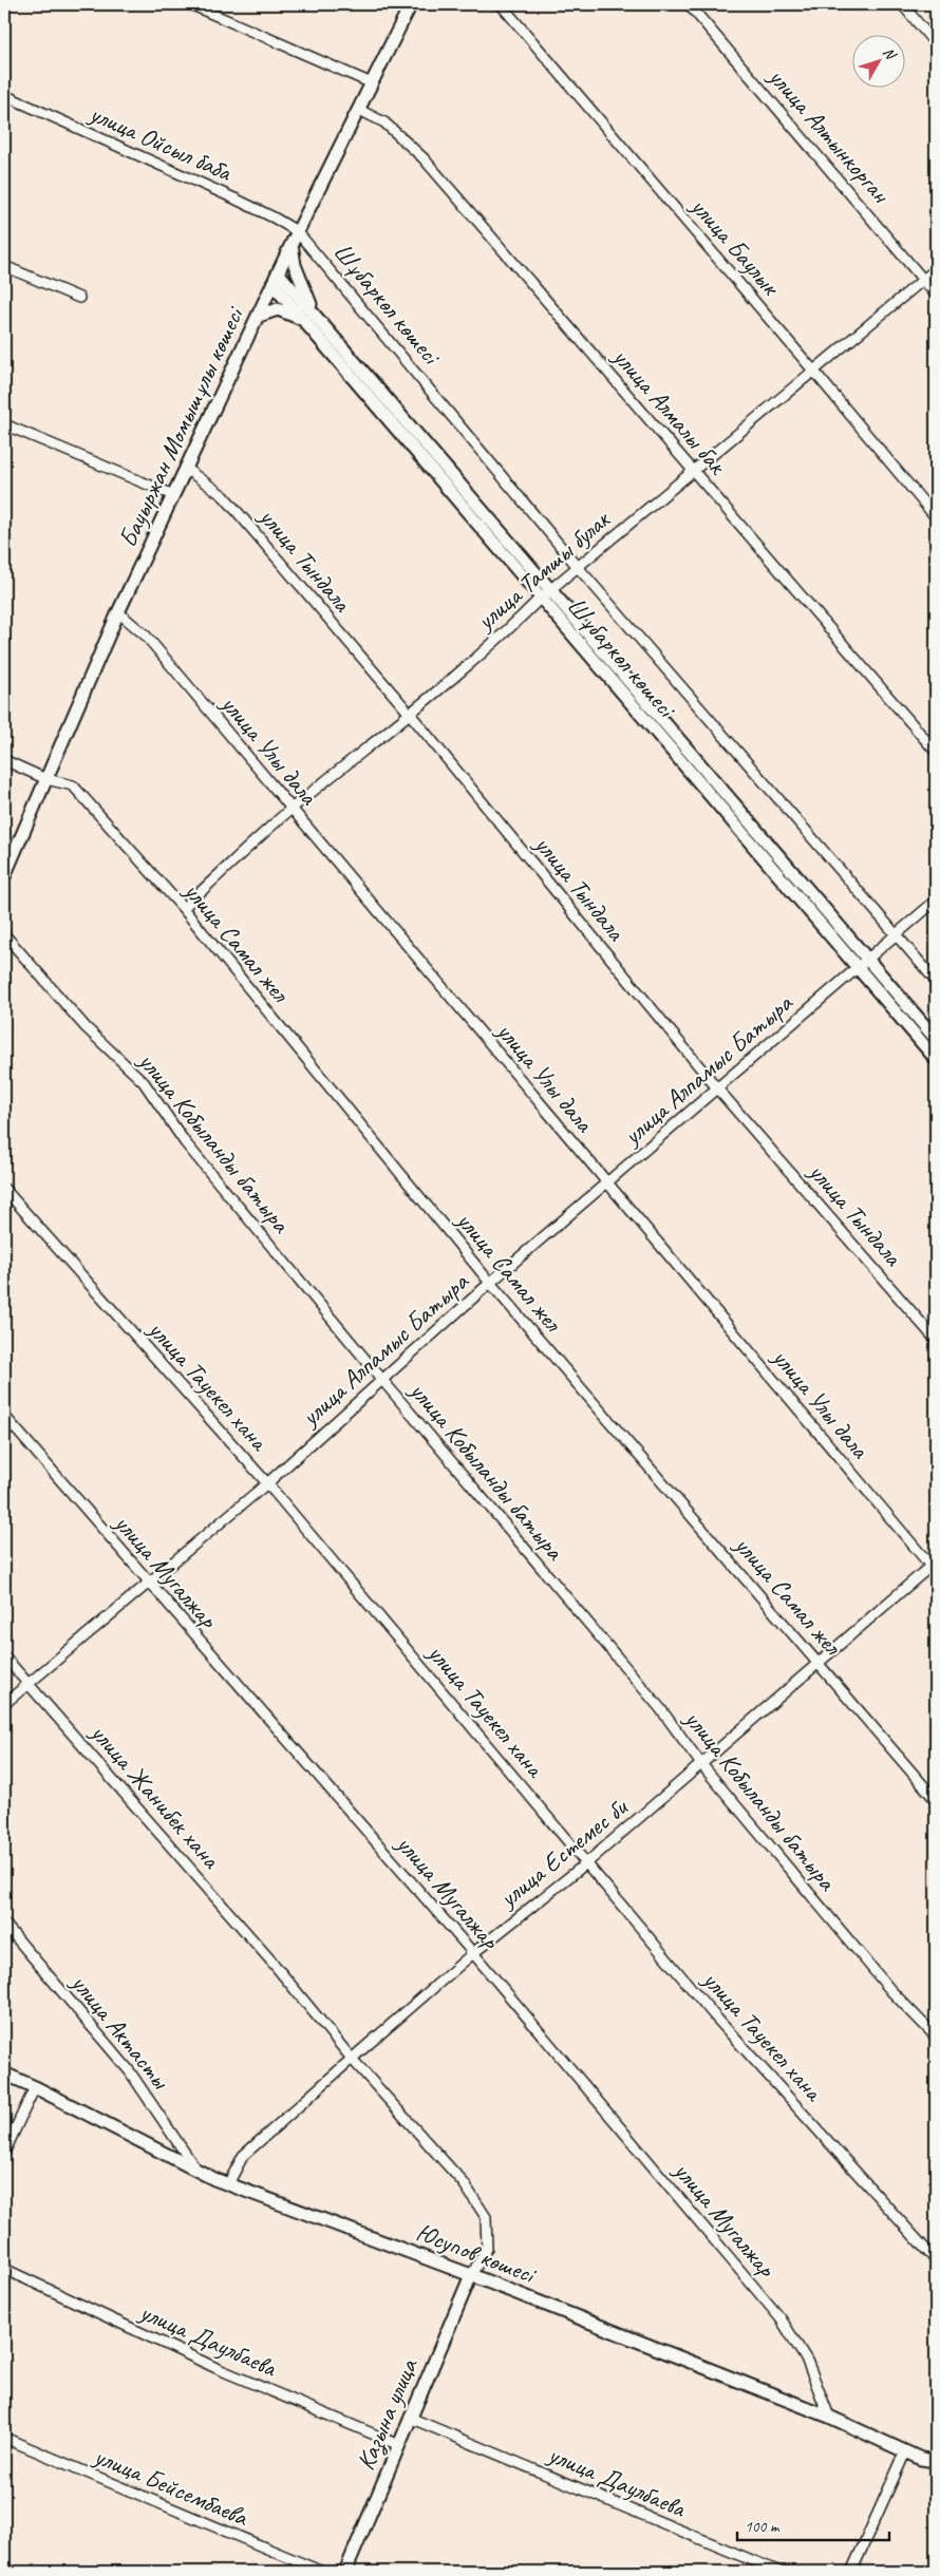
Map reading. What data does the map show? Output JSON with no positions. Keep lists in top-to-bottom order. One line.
{"streets":{"street":["улица Алтынкорган","улица Ойсыл баба","улица Баулык","Шұбаркөл көшесі","улица Алмалы бак","Бауыржан Момышұлы көшесі","улица Тындала","улица Тамшы булак","улица Улы дала","улица Самал жел","улица Алпамыс Батыра","улица Кобыланды батыра","улица Тауекел хана","улица Мугалжар","улица Жанибек хана","улица Естемес би","улица Актасты","Юсупов көшесі","улица Даулбаева","Казына улица","улица Бейсембаева"]},"crossings":[["улица Алтынкорган","улица Тамшы булак"],["улица Ойсыл баба","Шұбаркөл көшесі"],["улица Ойсыл баба","Бауыржан Момышұлы көшесі"],["улица Баулык","улица Тамшы булак"],["Шұбаркөл көшесі","Бауыржан Момышұлы көшесі"],["Шұбаркөл көшесі","улица Тамшы булак"],["Шұбаркөл көшесі","улица Алпамыс Батыра"],["улица Алмалы бак","Бауыржан Момышұлы көшесі"],["улица Алмалы бак","улица Тамшы булак"],["Бауыржан Момышұлы көшесі","улица Тындала"],["Бауыржан Момышұлы көшесі","улица Улы дала"],["Бауыржан Момышұлы көшесі","улица Самал жел"],["улица Тындала","улица Тамшы булак"],["улица Тындала","улица Алпамыс Батыра"],["улица Тамшы булак","улица Улы дала"],["улица Тамшы булак","улица Самал жел"],["улица Улы дала","улица Алпамыс Батыра"],["улица Улы дала","улица Естемес би"],["улица Самал жел","улица Алпамыс Батыра"],["улица Самал жел","улица Естемес би"],["улица Алпамыс Батыра","улица Кобыланды батыра"],["улица Алпамыс Батыра","улица Тауекел хана"],["улица Алпамыс Батыра","улица Мугалжар"],["улица Алпамыс Батыра","улица Жанибек хана"],["улица Кобыланды батыра","улица Естемес би"],["улица Тауекел хана","улица Естемес би"],["улица Мугалжар","улица Естемес би"],["улица Мугалжар","Юсупов көшесі"],["улица Жанибек хана","улица Естемес би"],["улица Жанибек хана","Юсупов көшесі"],["улица Жанибек хана","Казына улица"],["улица Естемес би","Юсупов көшесі"],["улица Актасты","Юсупов көшесі"],["Юсупов көшесі","Казына улица"],["улица Даулбаева","Казына улица"]],"scale_bar":"100 m","north":"top right"}
